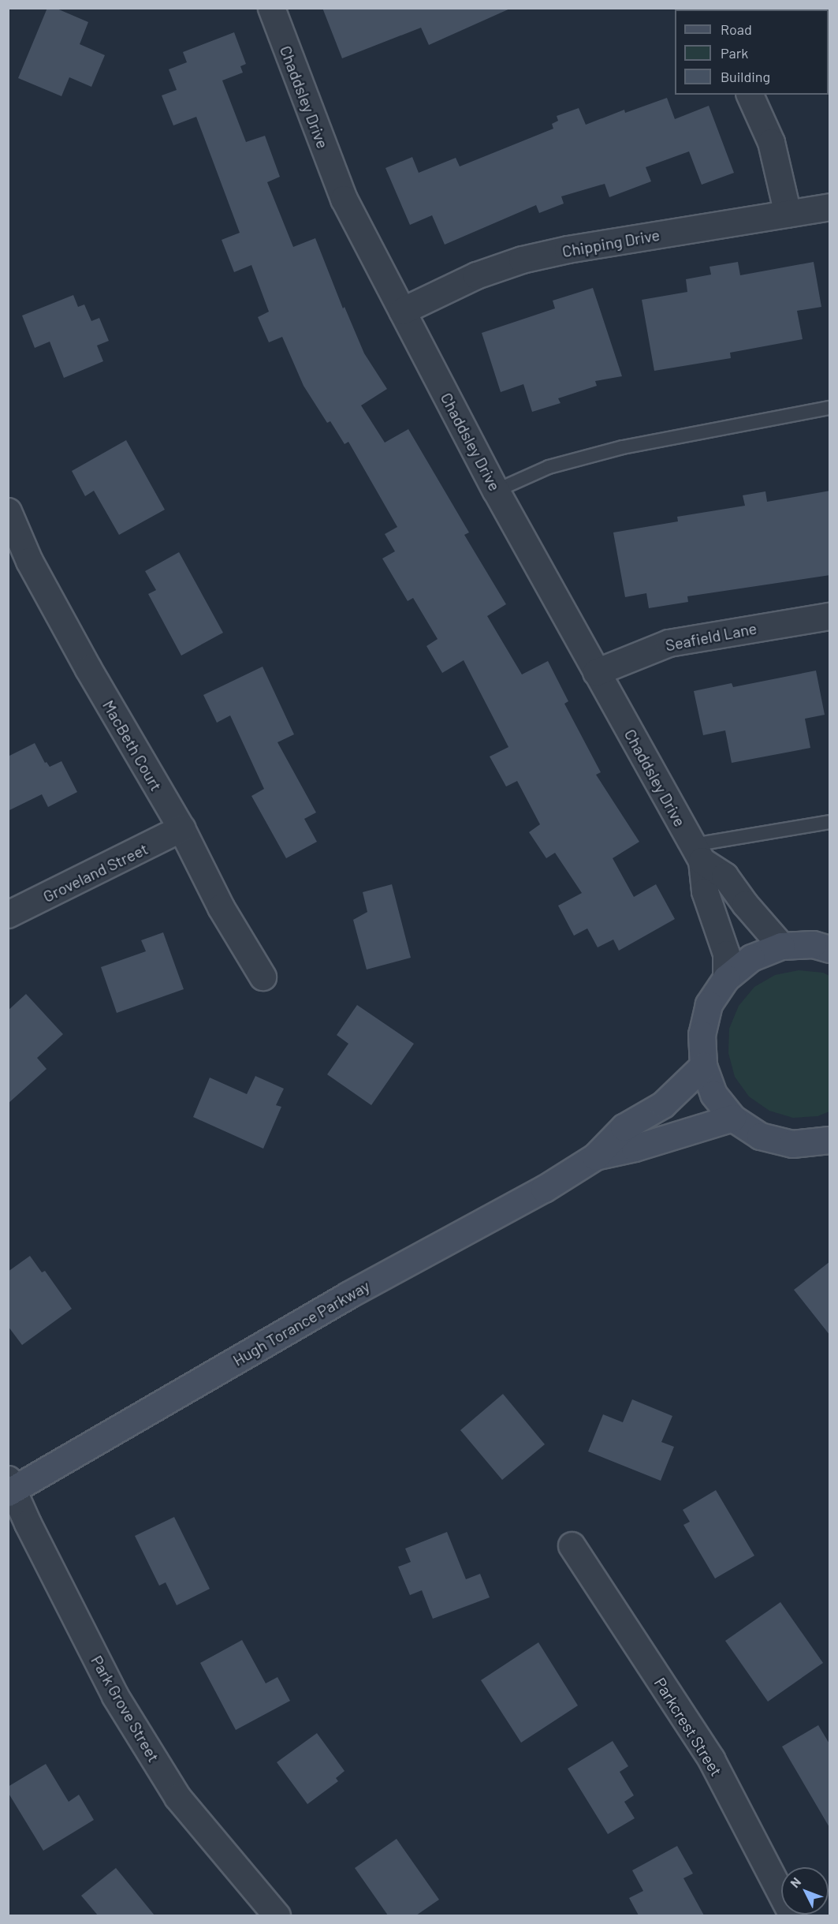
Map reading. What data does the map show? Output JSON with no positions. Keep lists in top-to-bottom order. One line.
{"streets":{"street":["Chaddsley Drive","Chipping Drive","Seafield Lane","MacBeth Court","Groveland Street","Hugh Torance Parkway","Park Grove Street","Parkcrest Street"]},"crossings":[["Chaddsley Drive","Chipping Drive"],["Chaddsley Drive","Seafield Lane"],["MacBeth Court","Groveland Street"],["Hugh Torance Parkway","Park Grove Street"]],"legend":["Road","Park","Building"],"north":"top left"}
